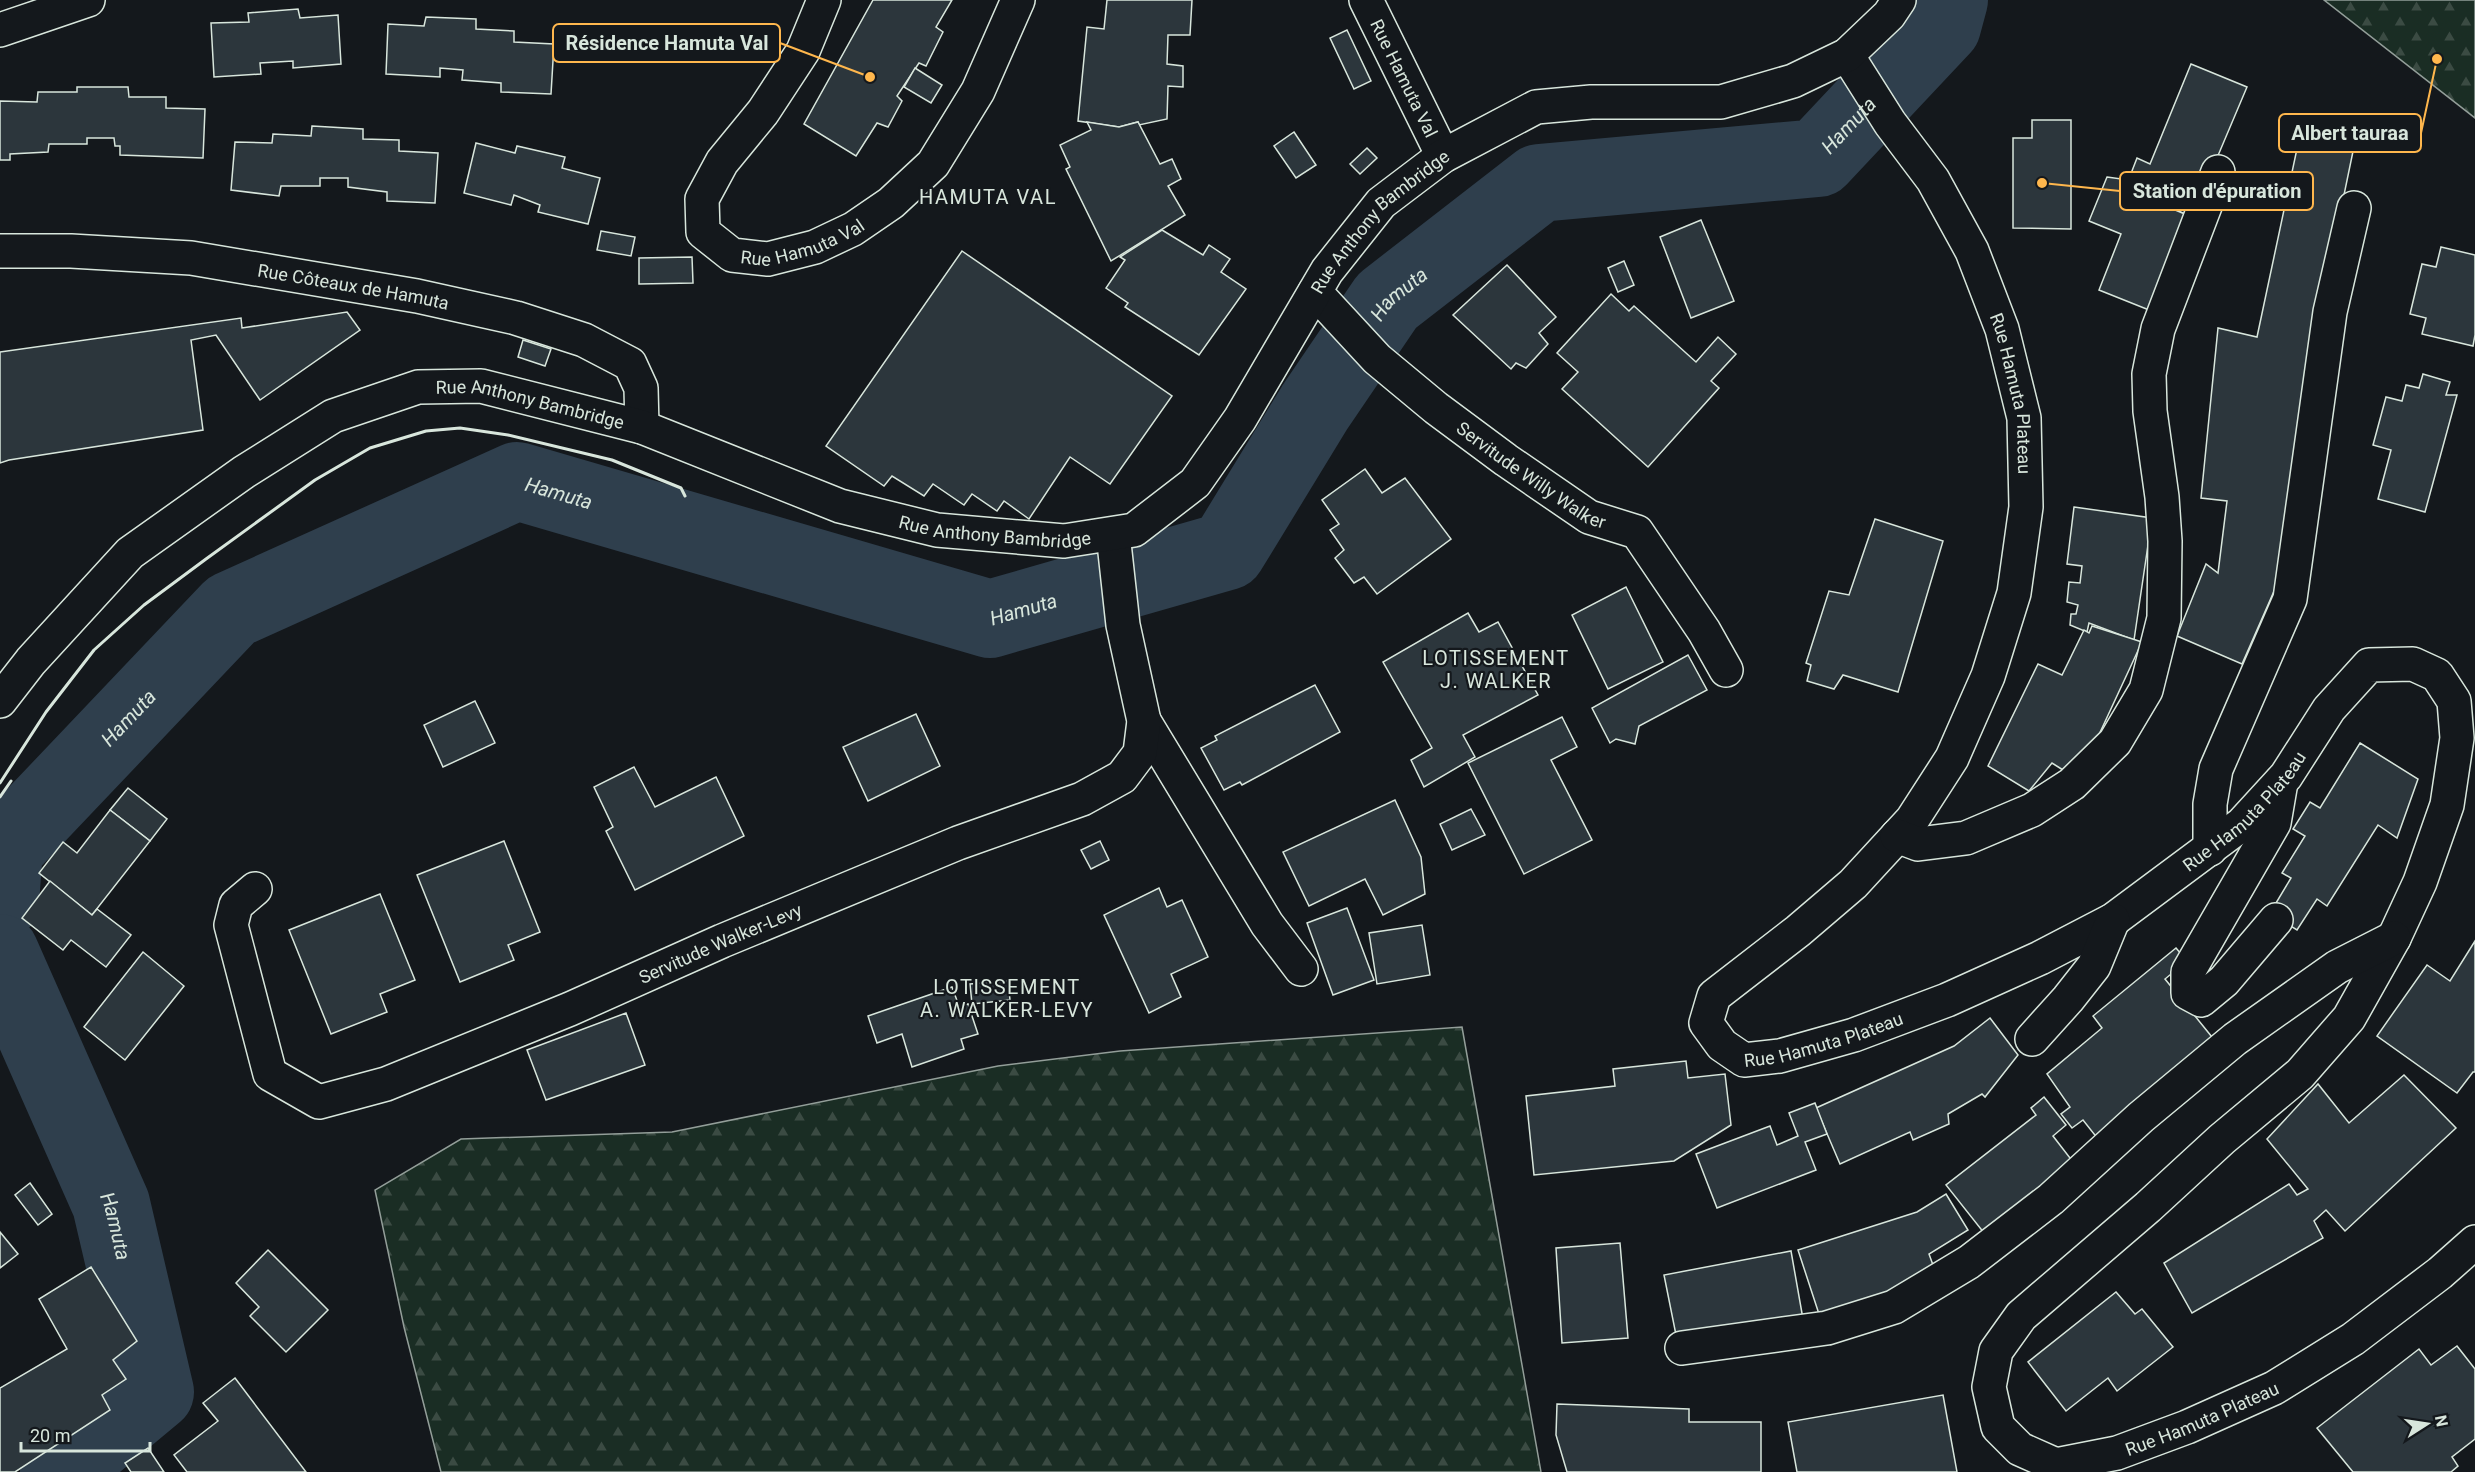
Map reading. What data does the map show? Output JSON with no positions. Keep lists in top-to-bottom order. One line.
{"streets":{"street":["Rue Hamuta Val","Rue Anthony Bambridge","Rue Côteaux de Hamuta","Rue Hamuta Plateau","Servitude Willy Walker","Servitude Walker-Levy"]},"crossings":[["Rue Hamuta Val","Rue Anthony Bambridge"],["Rue Anthony Bambridge","Rue Côteaux de Hamuta"],["Rue Anthony Bambridge","Rue Hamuta Plateau"],["Rue Anthony Bambridge","Servitude Willy Walker"],["Rue Anthony Bambridge","Servitude Walker-Levy"]],"districts":["HAMUTA VAL","LOTISSEMENT J. WALKER","LOTISSEMENT A. WALKER-LEVY"],"water":["Hamuta"],"places":["Albert tauraa","Résidence Hamuta Val","Station d'épuration"],"scale_bar":"20 m","north":"right"}
